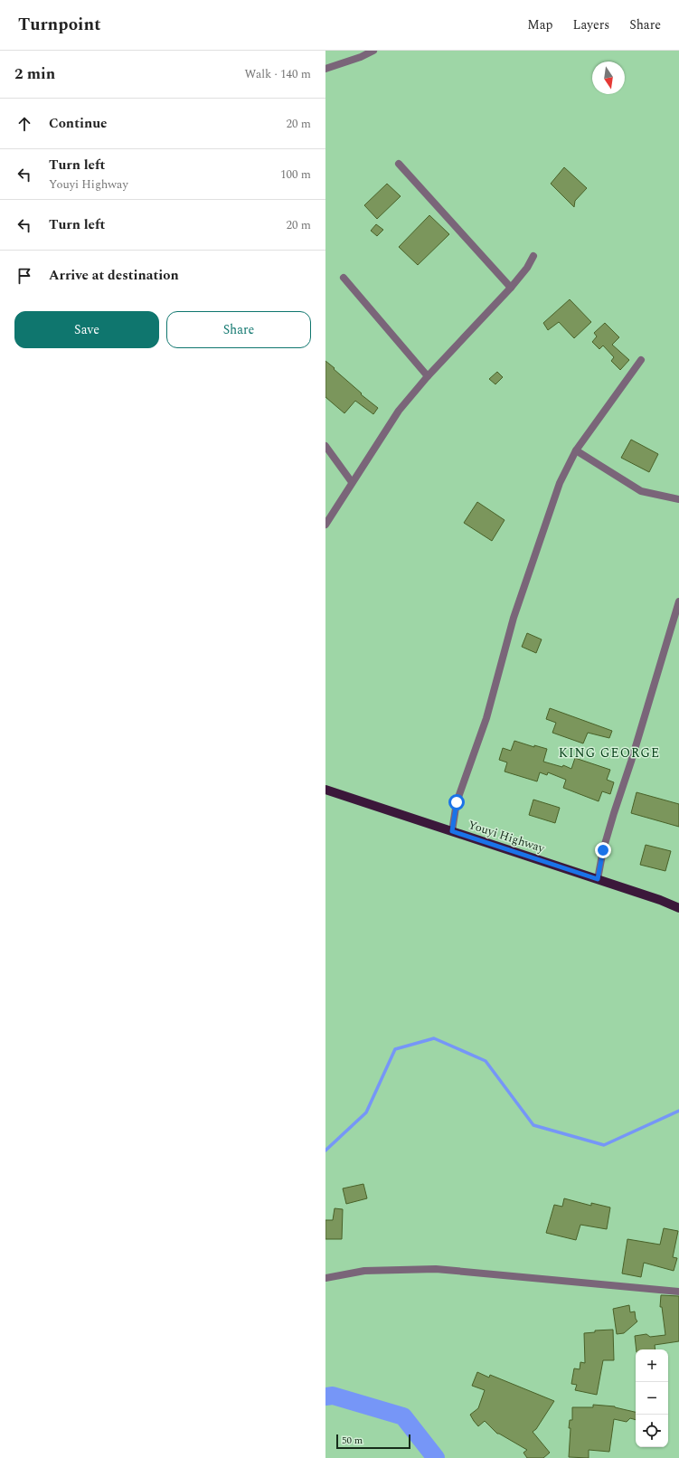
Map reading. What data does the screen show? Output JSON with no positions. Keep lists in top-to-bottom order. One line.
{"streets":{"main road":["Youyi Highway"]},"districts":["KING GEORGE"],"scale_bar":"50 m","north":"bottom","page":{"header":"Turnpoint","nav":["Map","Layers","Share"],"heading":["2 min","Walk · 140 m"],"list":[["Continue","20 m"],["Turn left","Youyi Highway","100 m"],["Turn left","20 m"],"Arrive at destination"],"buttons":["Save","Share"],"map_buttons":["+","−"],"scale":"50 m"}}
